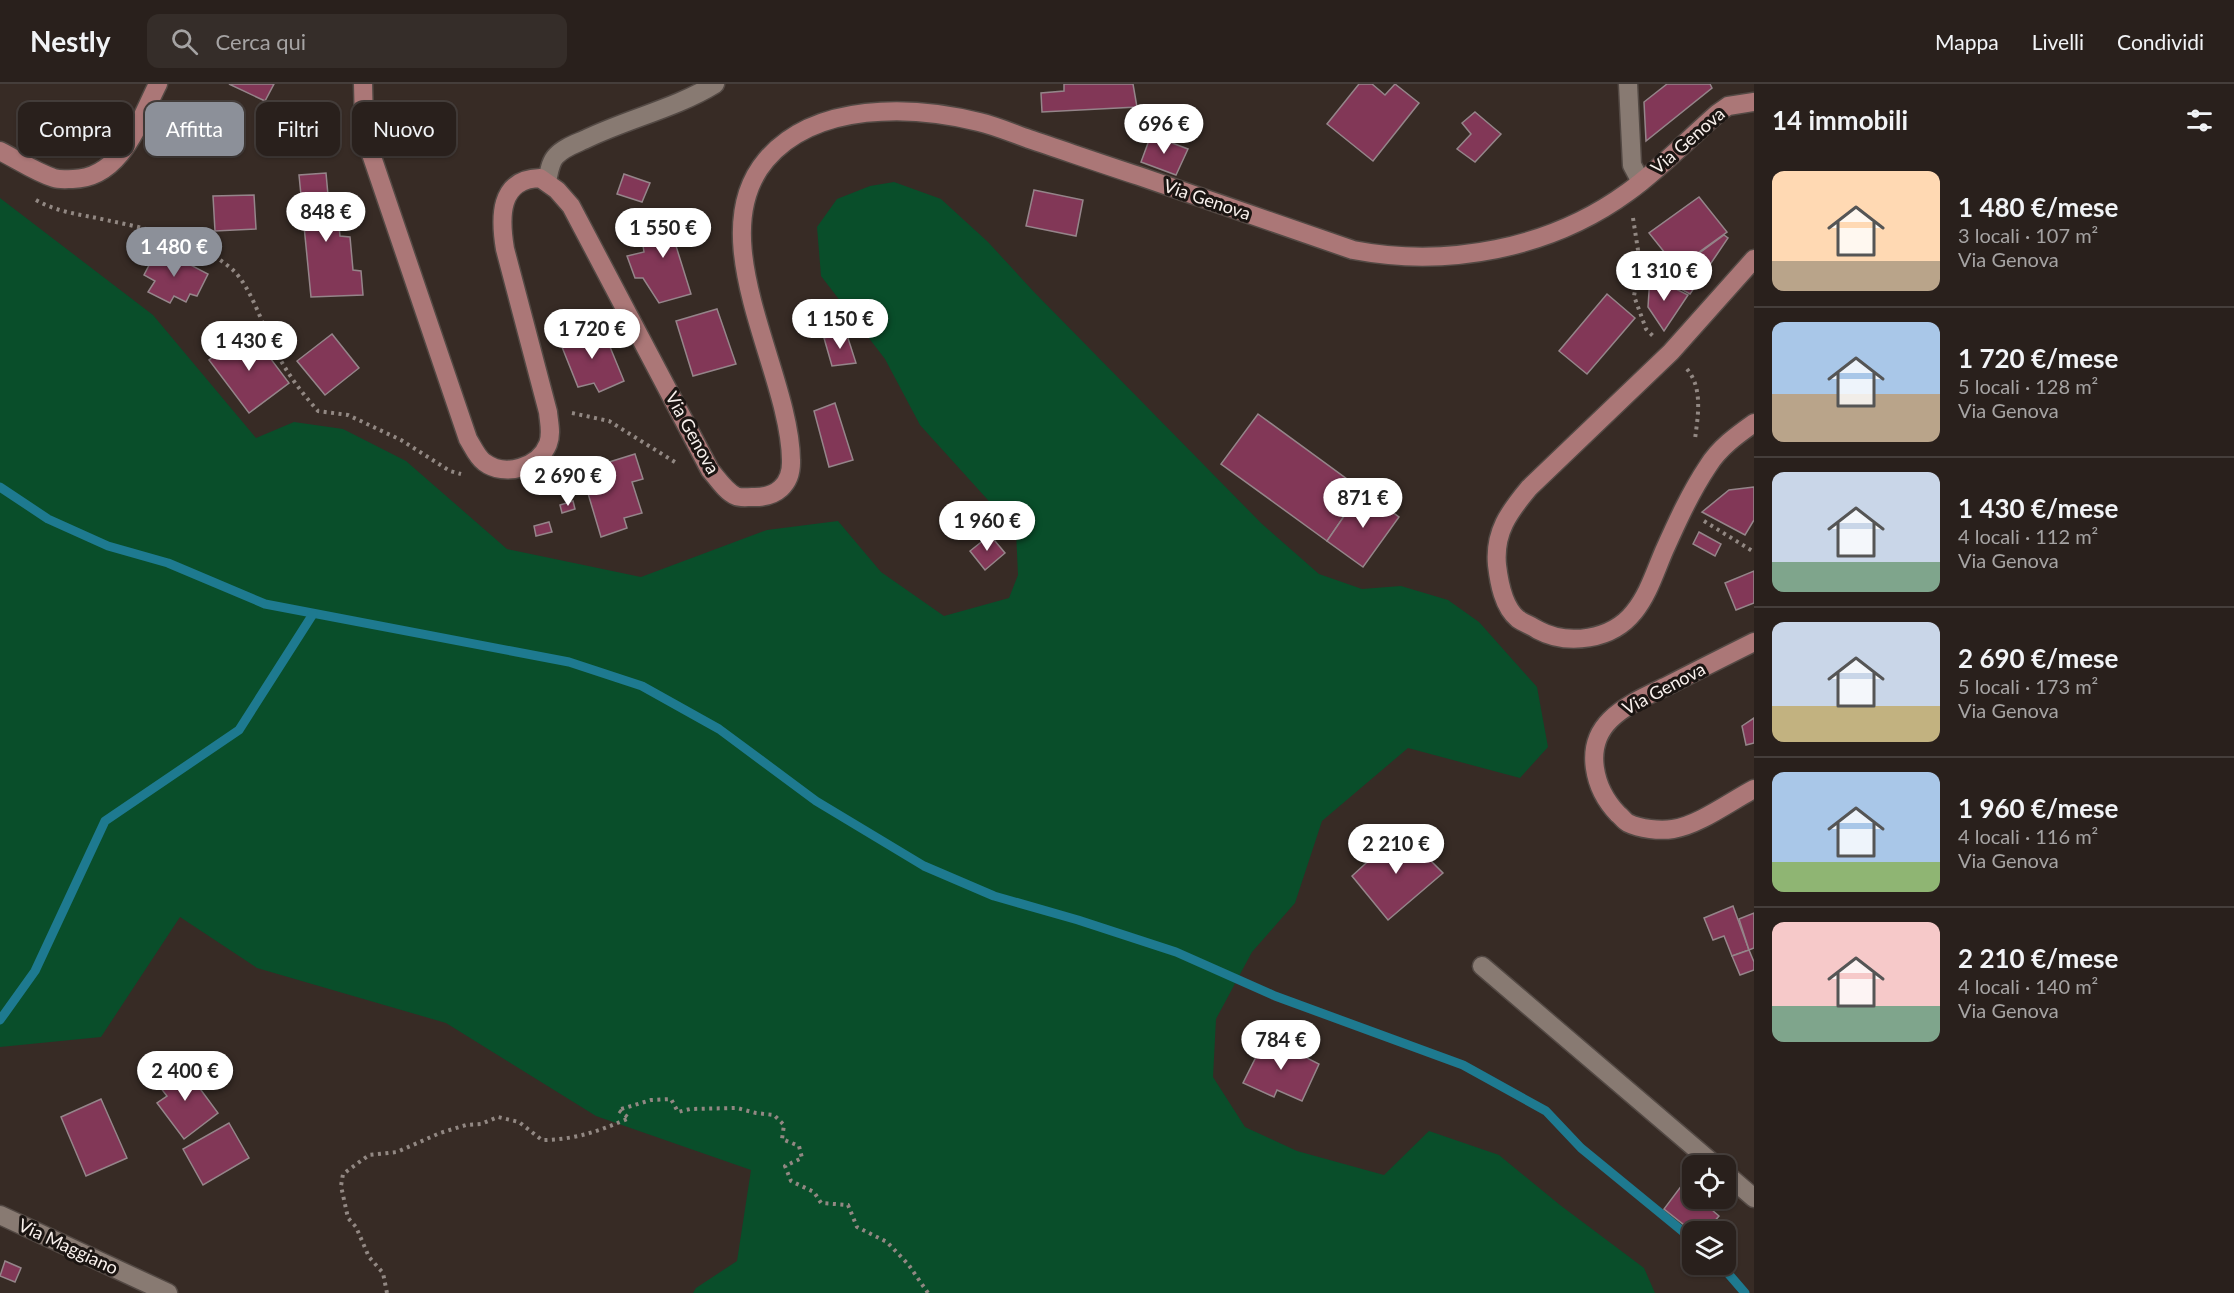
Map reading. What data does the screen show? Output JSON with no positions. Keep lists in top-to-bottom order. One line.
{"streets":{"main road":["Via Genova"],"street":["Via Maggiano"]},"page":{"header":"Nestly","search":"Cerca qui","nav":["Mappa","Livelli","Condividi"],"heading":"14 immobili","chip":["Compra","Affitta","Filtri","Nuovo"],"price":["696 €","848 €","1 550 €","1 480 €","1 310 €","1 150 €","1 720 €","1 430 €","2 690 €","871 €","1 960 €","2 210 €","784 €","2 400 €"],"list":[{"name":"1 480 €/mese","note":"3 locali · 107 m² · Via Genova"},{"name":"1 720 €/mese","note":"5 locali · 128 m² · Via Genova"},{"name":"1 430 €/mese","note":"4 locali · 112 m² · Via Genova"},{"name":"2 690 €/mese","note":"5 locali · 173 m² · Via Genova"},{"name":"1 960 €/mese","note":"4 locali · 116 m² · Via Genova"},{"name":"2 210 €/mese","note":"4 locali · 140 m² · Via Genova"}]}}
